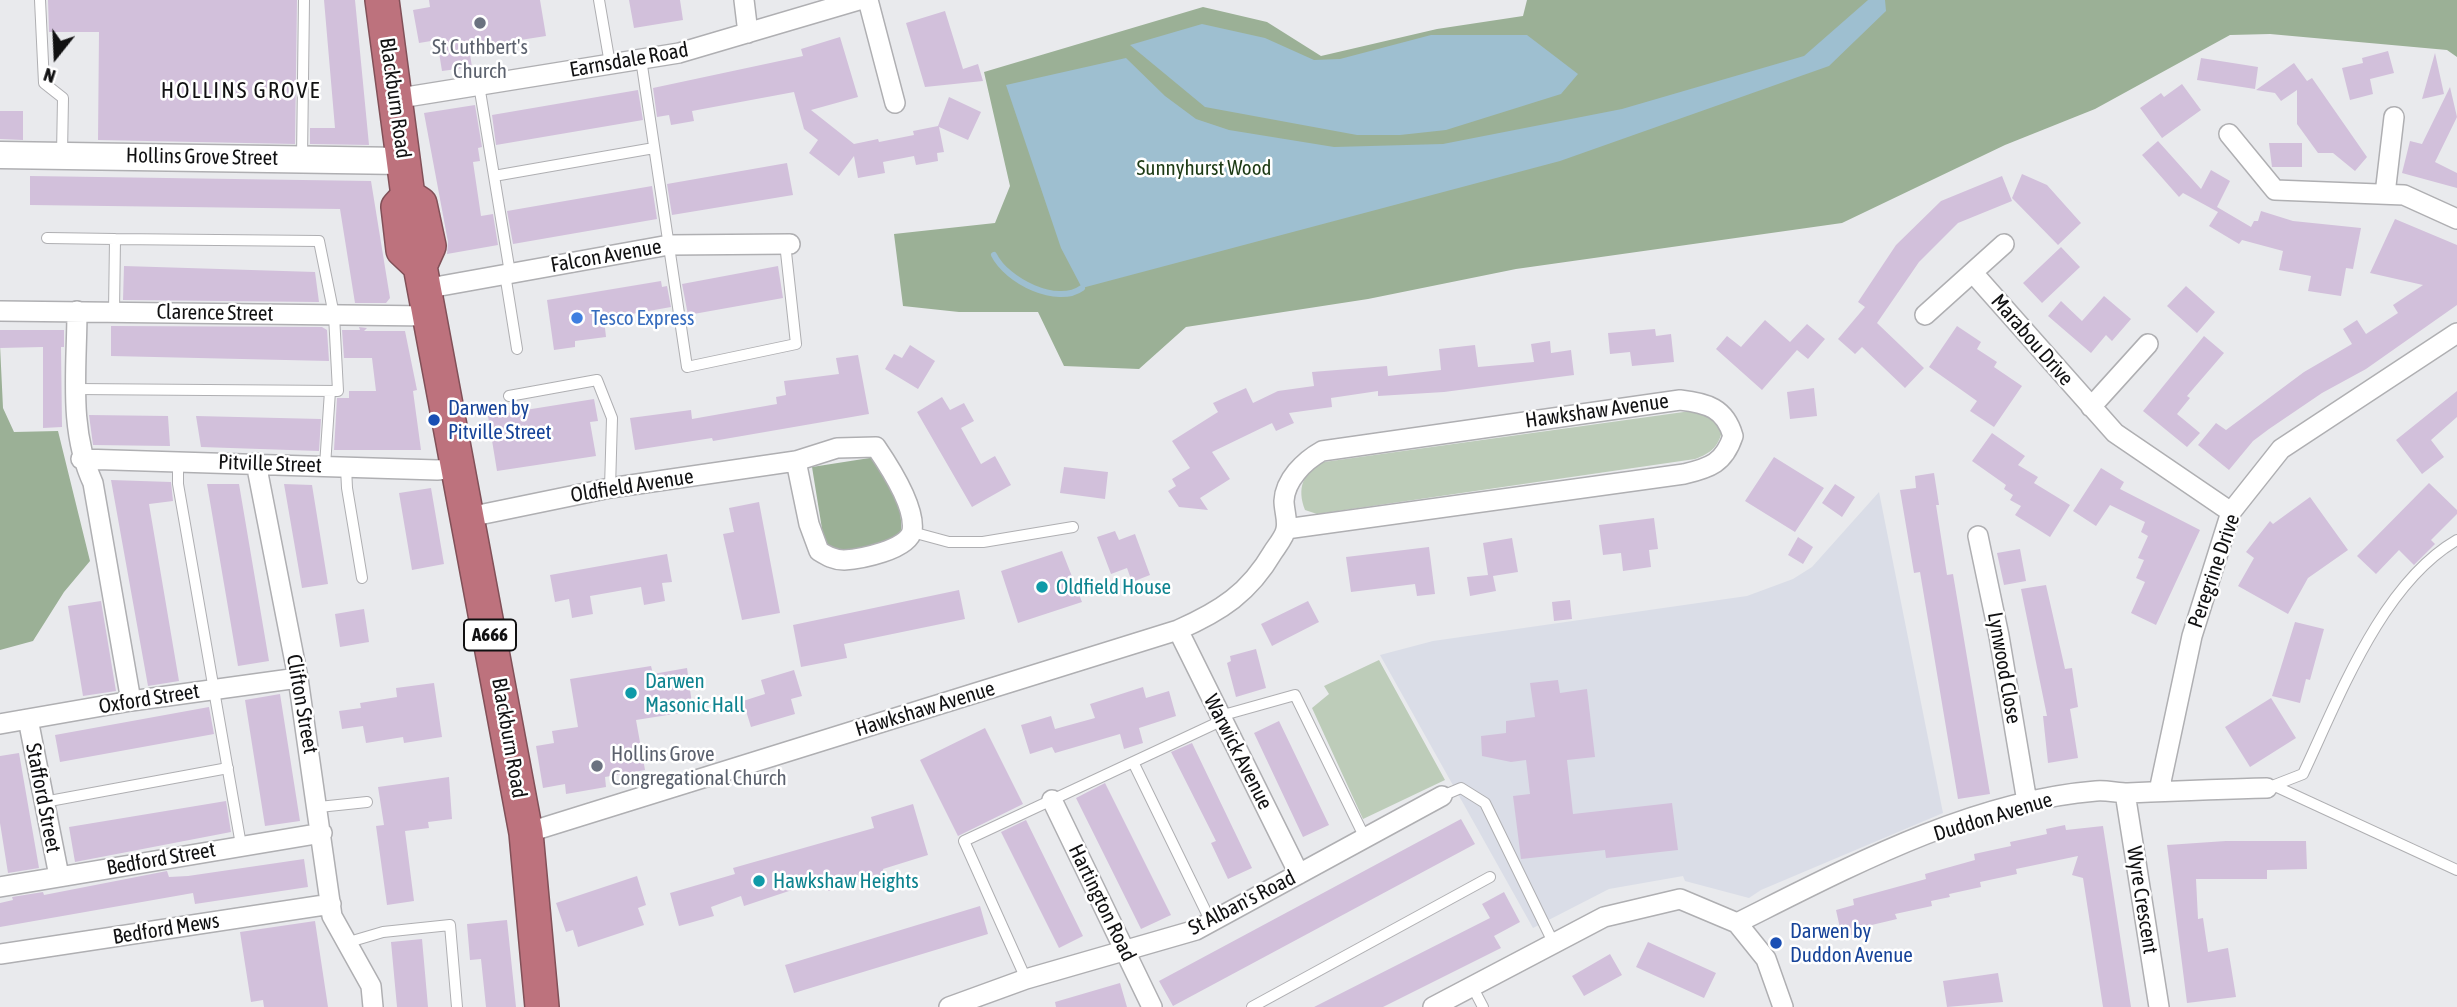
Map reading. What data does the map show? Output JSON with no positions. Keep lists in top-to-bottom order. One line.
{"streets":{"highway":["Blackburn Road","A666"],"street":["Earnsdale Road","Hollins Grove Street","Falcon Avenue","Clarence Street","Marabou Drive","Hawkshaw Avenue","Pitville Street","Oldfield Avenue","Peregrine Drive","Lynwood Close","Oxford Street","Clifton Street","Warwick Avenue","Stafford Street","Duddon Avenue","Bedford Street","Wyre Crescent","Hartington Road","St Alban's Road","Bedford Mews"]},"crossings":[["Earnsdale Road","Blackburn Road"],["Blackburn Road","Hollins Grove Street"],["Blackburn Road","Falcon Avenue"],["Blackburn Road","Clarence Street"],["Blackburn Road","Hawkshaw Avenue"],["Blackburn Road","Pitville Street"],["Blackburn Road","Oldfield Avenue"],["Falcon Avenue","Clarence Street"],["Marabou Drive","Peregrine Drive"],["Hawkshaw Avenue","Warwick Avenue"],["Pitville Street","Clifton Street"],["Peregrine Drive","Duddon Avenue"],["Lynwood Close","Duddon Avenue"],["Oxford Street","Clifton Street"],["Oxford Street","Stafford Street"],["Clifton Street","Bedford Street"],["Clifton Street","Bedford Mews"],["Warwick Avenue","St Alban's Road"],["Stafford Street","Bedford Street"],["Duddon Avenue","Wyre Crescent"],["Hartington Road","St Alban's Road"]],"districts":["HOLLINS GROVE"],"parks":["Sunnyhurst Wood"],"places":["St Cuthbert's Church","Tesco Express","Darwen by Pitville Street","Oldfield House","Darwen Masonic Hall","Hollins Grove Congregational Church","Hawkshaw Heights","Darwen by Duddon Avenue"],"north":"bottom"}
